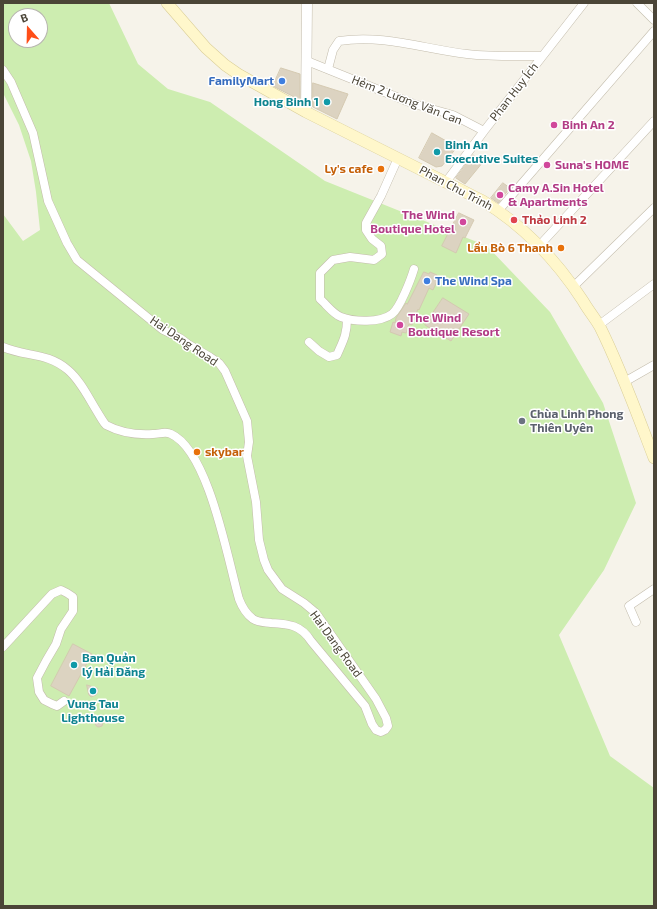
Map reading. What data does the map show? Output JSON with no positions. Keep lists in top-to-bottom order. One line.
{"streets":{"main road":["Phan Chu Trinh"],"street":["Phan Huy Ích","Hẻm 2 Lương Văn Can","Hai Dang Road"]},"crossings":[["Phan Huy Ích","Hẻm 2 Lương Văn Can"],["Phan Huy Ích","Phan Chu Trinh"]],"places":["FamilyMart","Hong Binh 1","Binh An 2","Binh An Executive Suites","Suna's HOME","Ly's cafe","Camy A.Sin Hotel & Apartments","Thảo Linh 2","The Wind Boutique Hotel","Lẩu Bò 6 Thanh","The Wind Spa","The Wind Boutique Resort","Chùa Linh Phong Thiên Uyên","skybar","Ban Quản lý Hải Đăng","Vung Tau Lighthouse"],"north":"top"}
